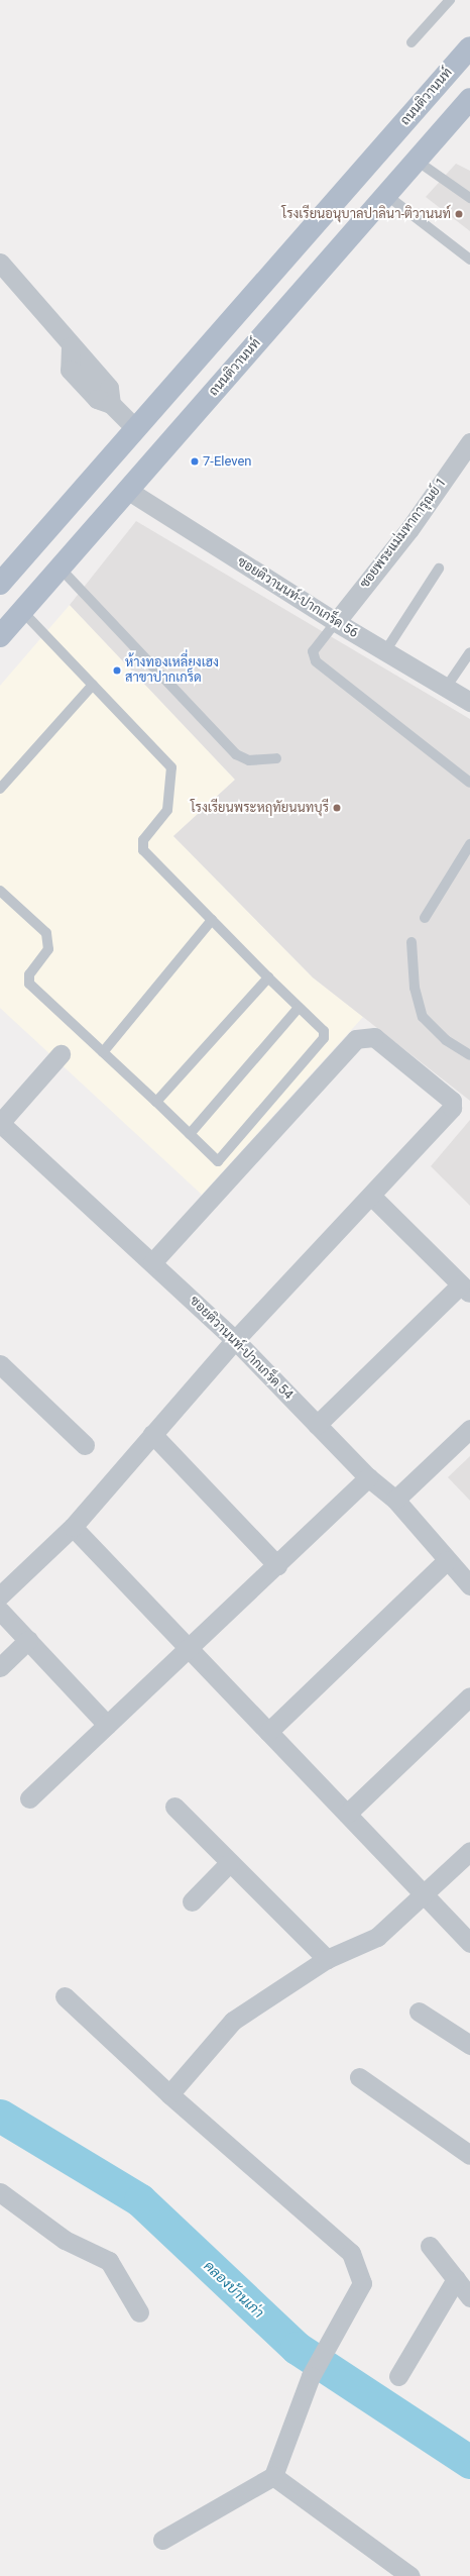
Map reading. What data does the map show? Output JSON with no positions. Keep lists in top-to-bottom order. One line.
{"streets":{"main road":["ถนนติวานนท์"],"street":["ซอยพระแม่มหาการุณย์ 1","ซอยติวานนท์-ปากเกร็ด 56","ซอยติวานนท์-ปากเกร็ด 54"]},"crossings":[["ถนนติวานนท์","ซอยติวานนท์-ปากเกร็ด 56"],["ซอยพระแม่มหาการุณย์ 1","ซอยติวานนท์-ปากเกร็ด 56"]],"water":["คลองบ้านเก่า"],"places":["โรงเรียนอนุบาลปาลินา-ติวานนท์","7-Eleven","ห้างทองเหลี่ยงเฮง สาขาปากเกร็ด","โรงเรียนพระหฤทัยนนทบุรี"]}
